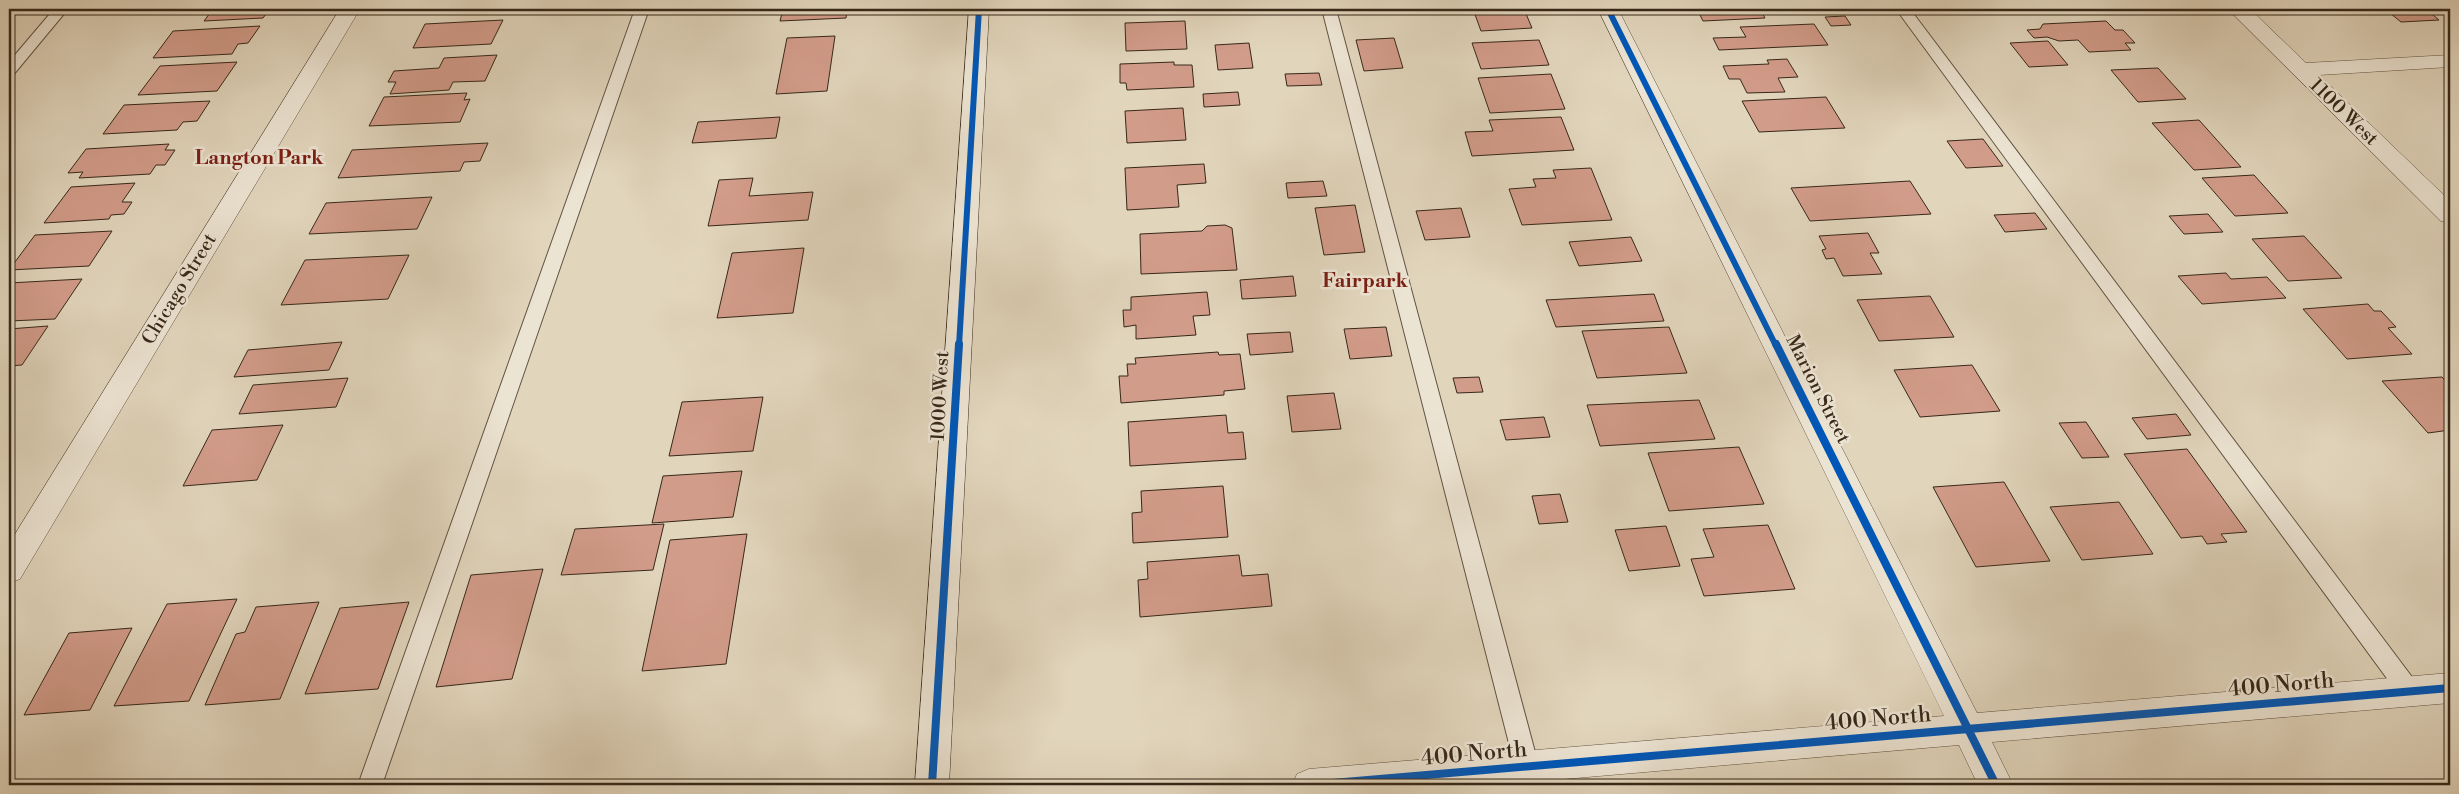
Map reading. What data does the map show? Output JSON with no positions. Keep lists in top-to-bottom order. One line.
{"streets":{"street":["1100 West","Chicago Street","Marion Street","1000 West","400 North"]},"crossings":[["Marion Street","400 North"]],"districts":["Langton Park","Fairpark"]}
